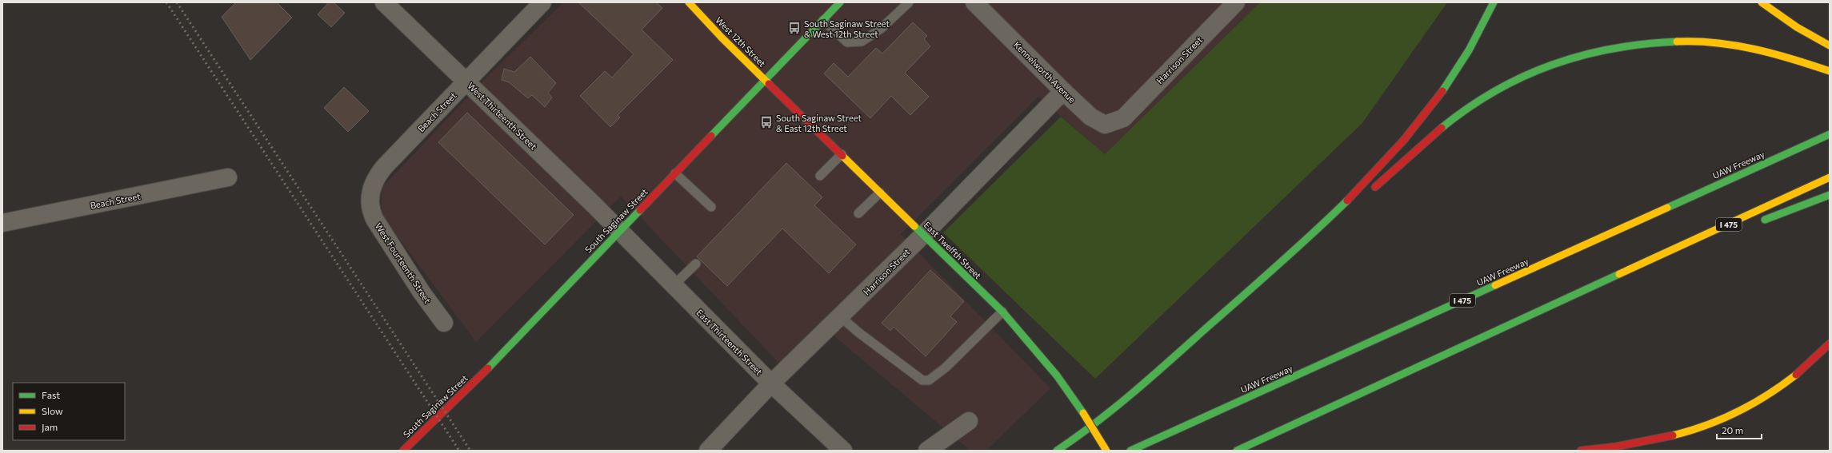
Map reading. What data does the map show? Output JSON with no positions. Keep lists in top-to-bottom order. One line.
{"streets":{"main road":["West 12th Street","UAW Freeway","South Saginaw Street","I 475","East Twelfth Street"],"street":["Harrison Street","Kennelworth Avenue","Beach Street","West Thirteenth Street","West Fourteenth Street","East Thirteenth Street"]},"crossings":[["West 12th Street","South Saginaw Street"],["West 12th Street","East Twelfth Street"],["Harrison Street","Kennelworth Avenue"],["Harrison Street","East Twelfth Street"],["Harrison Street","East Thirteenth Street"],["Beach Street","West Thirteenth Street"],["Beach Street","West Fourteenth Street"],["West Thirteenth Street","South Saginaw Street"],["West Thirteenth Street","East Thirteenth Street"],["South Saginaw Street","East Twelfth Street"],["South Saginaw Street","East Thirteenth Street"]],"places":{"bus stop":["South Saginaw Street & West 12th Street","South Saginaw Street & East 12th Street"]},"legend":["Fast","Slow","Jam"],"scale_bar":"20 m"}
